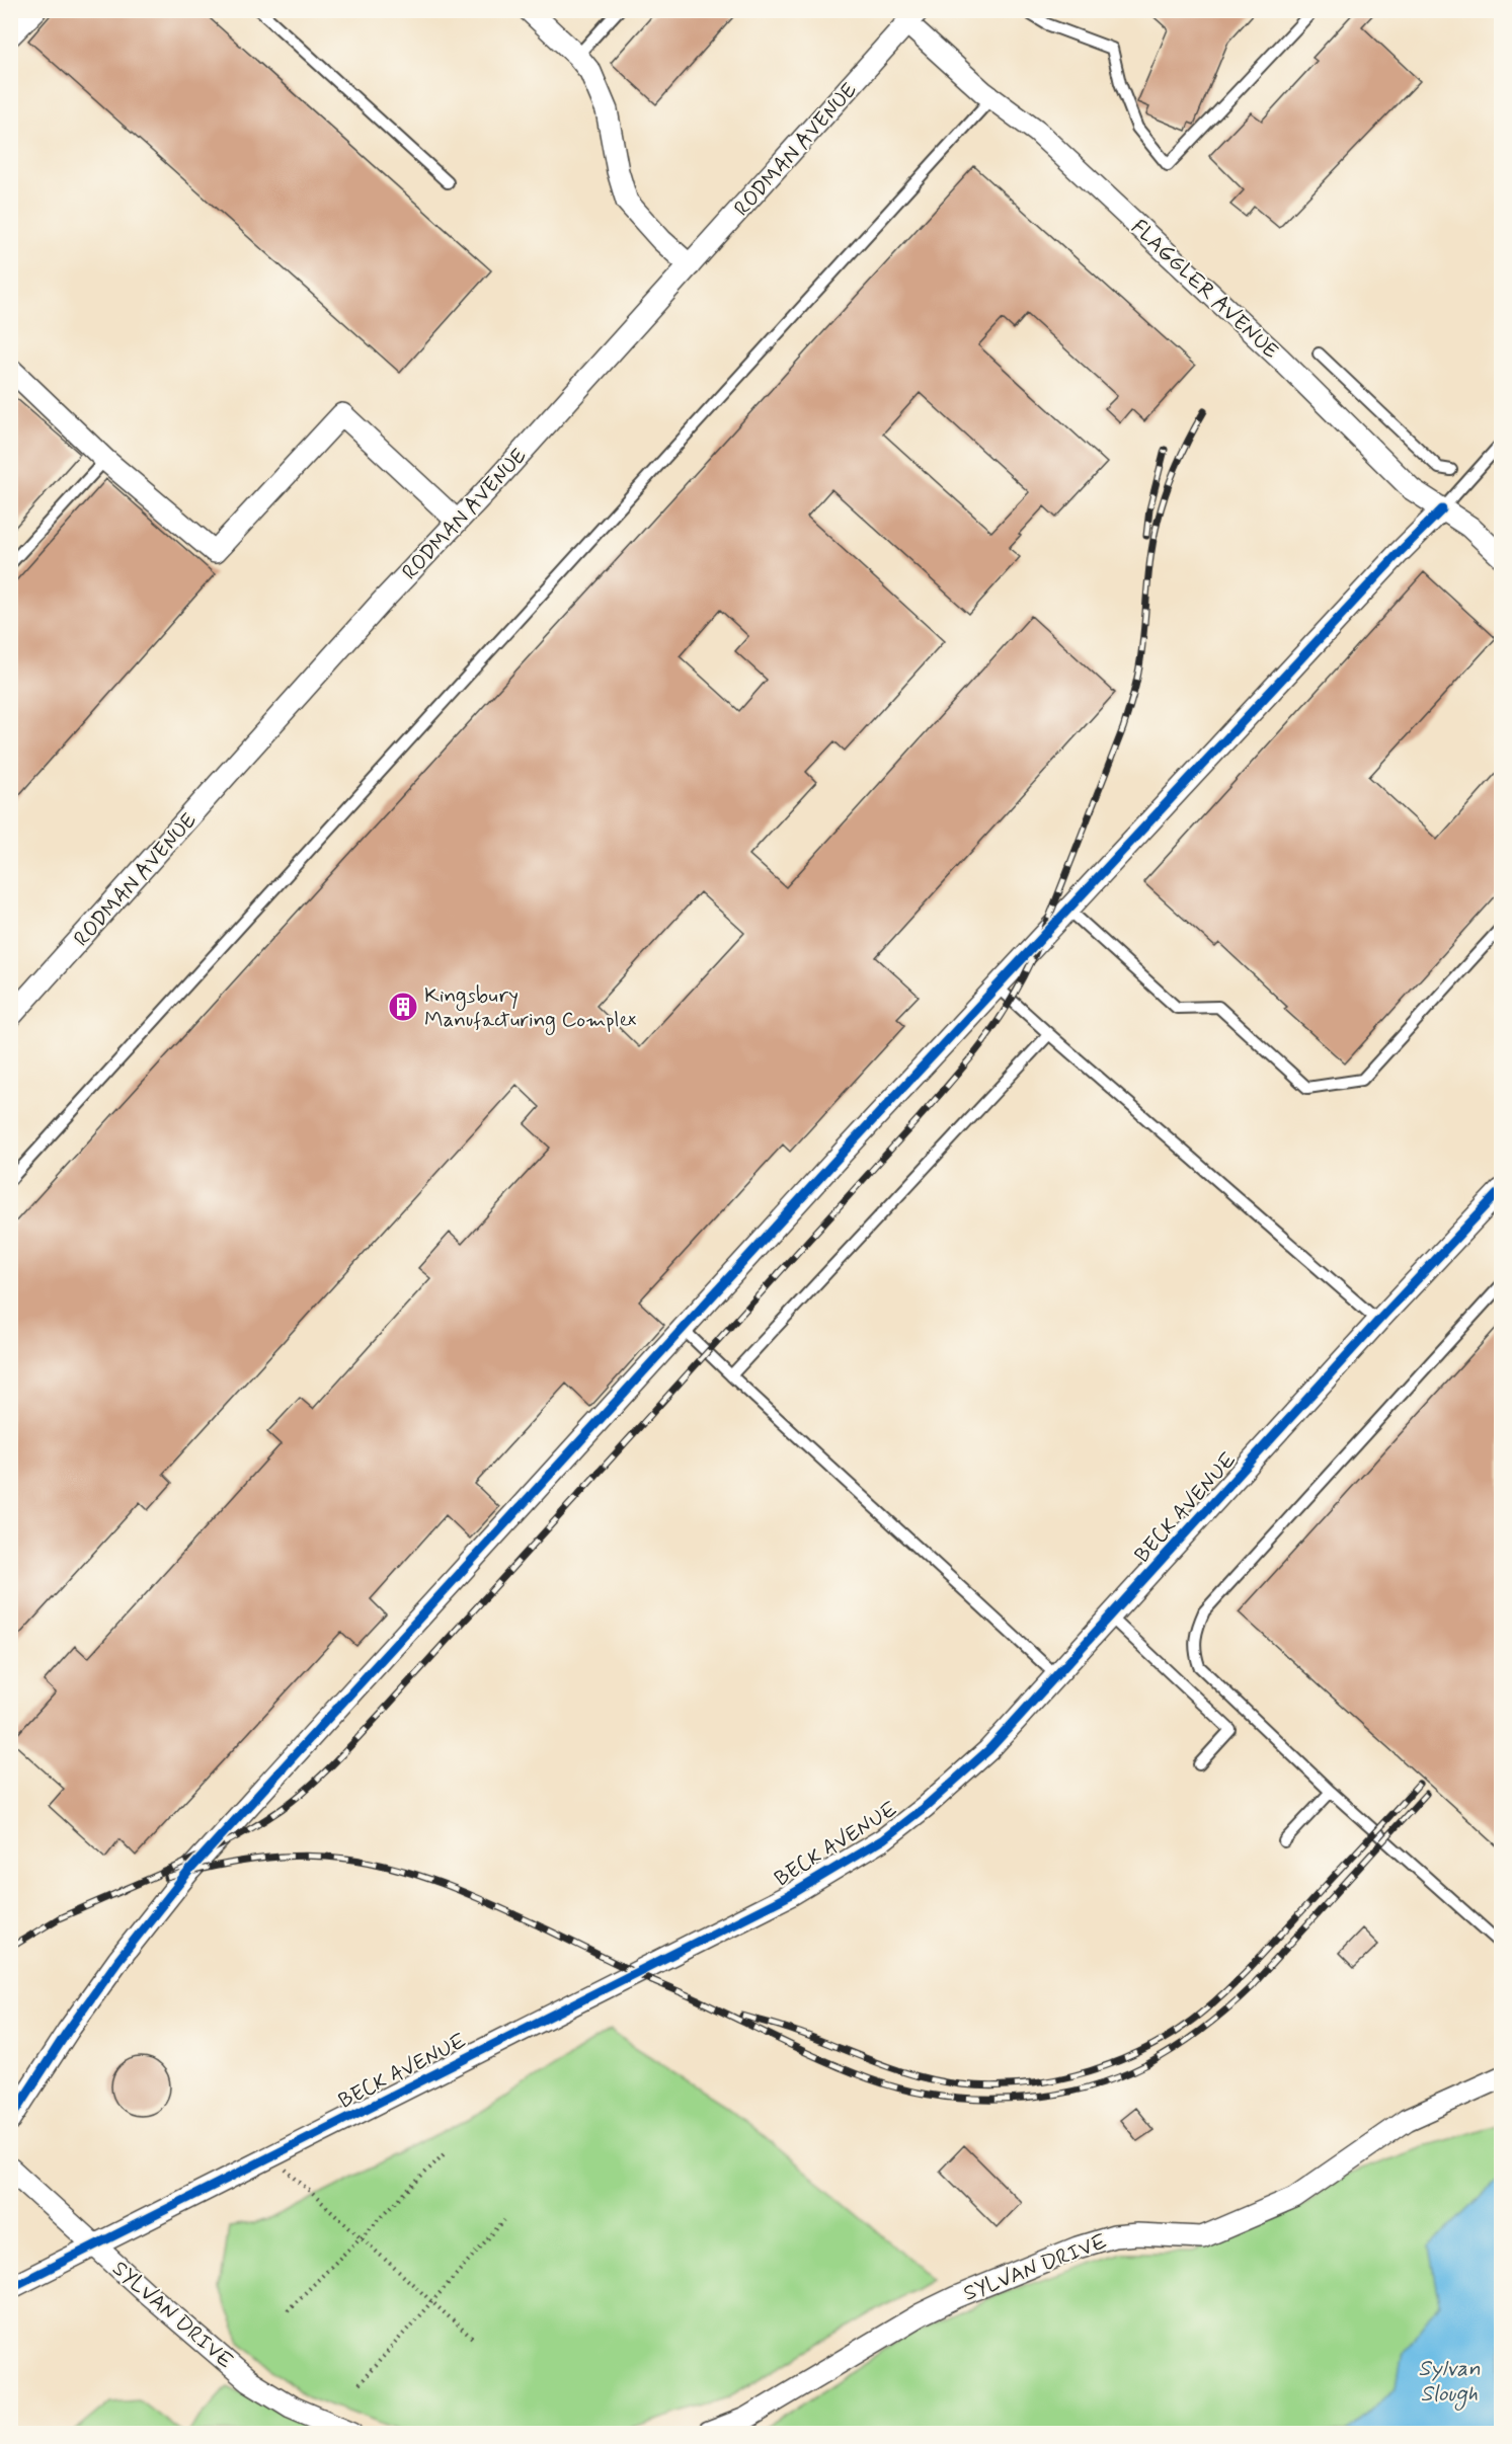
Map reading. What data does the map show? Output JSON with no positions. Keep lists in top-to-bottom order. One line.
{"streets":{"street":["RODMAN AVENUE","FLAGGLER AVENUE","BECK AVENUE","SYLVAN DRIVE"]},"crossings":[["RODMAN AVENUE","FLAGGLER AVENUE"],["BECK AVENUE","SYLVAN DRIVE"]],"water":["Sylvan Slough"],"places":{"building":["Kingsbury Manufacturing Complex"]}}
